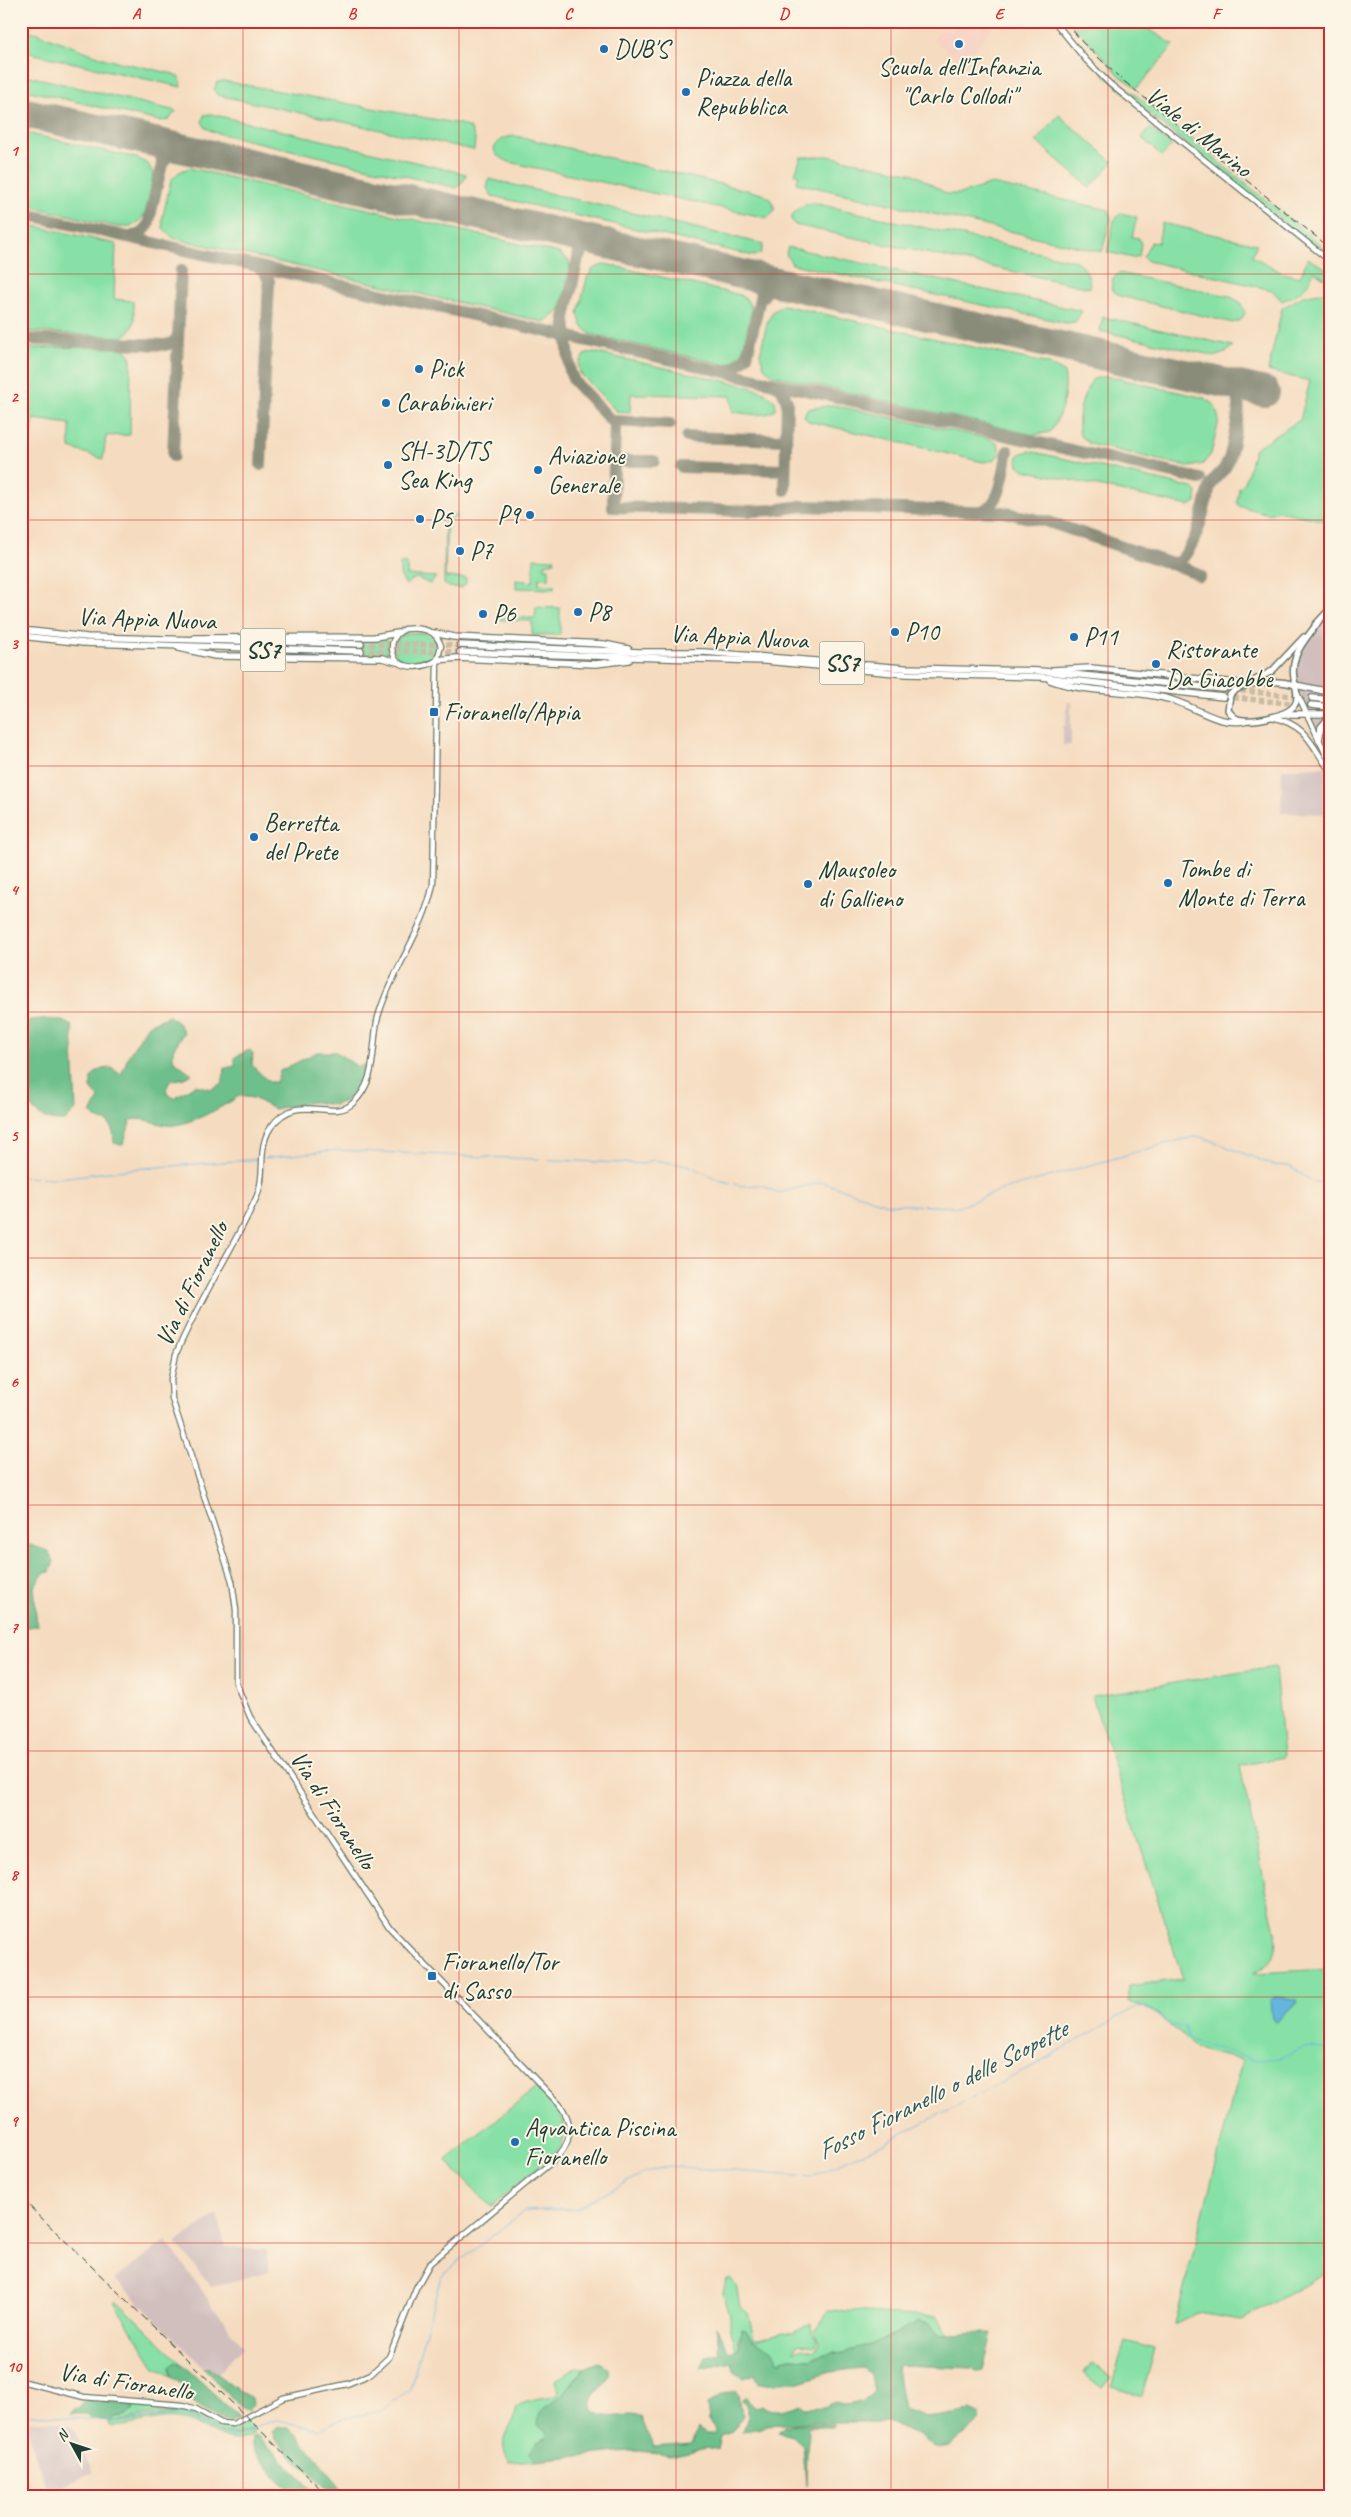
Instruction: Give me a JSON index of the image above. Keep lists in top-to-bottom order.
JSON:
{
  "streets": {
    "main road": ["Via Appia Nuova", "SS7"],
    "street": ["Viale di Marino", "Via di Fioranello"]
  },
  "water": ["Fosso Fioranello o delle Scopette"],
  "places": {
    "other": [
      "Scuola dell'Infanzia \"Carlo Collodi\"",
      "DUB'S",
      "Piazza della Repubblica",
      "Pick",
      "Carabinieri",
      "SH-3D/TS Sea King",
      "Aviazione Generale",
      "P9",
      "P5",
      "P7",
      "P8",
      "P6",
      "P10",
      "P11",
      "Ristorante Da Giacobbe",
      "Berretta del Prete",
      "Tombe di Monte di Terra",
      "Mausoleo di Gallieno",
      "Aqvantica Piscina Fioranello"
    ],
    "transit": ["Fioranello/Appia", "Fioranello/Tor di Sasso"]
  },
  "north": "top left",
  "grid": {
    "columns": [
      "A",
      "B",
      "C",
      "D",
      "E",
      "F"
    ],
    "rows": [
      "1",
      "2",
      "3",
      "4",
      "5",
      "6",
      "7",
      "8",
      "9",
      "10"
    ]
  }
}
